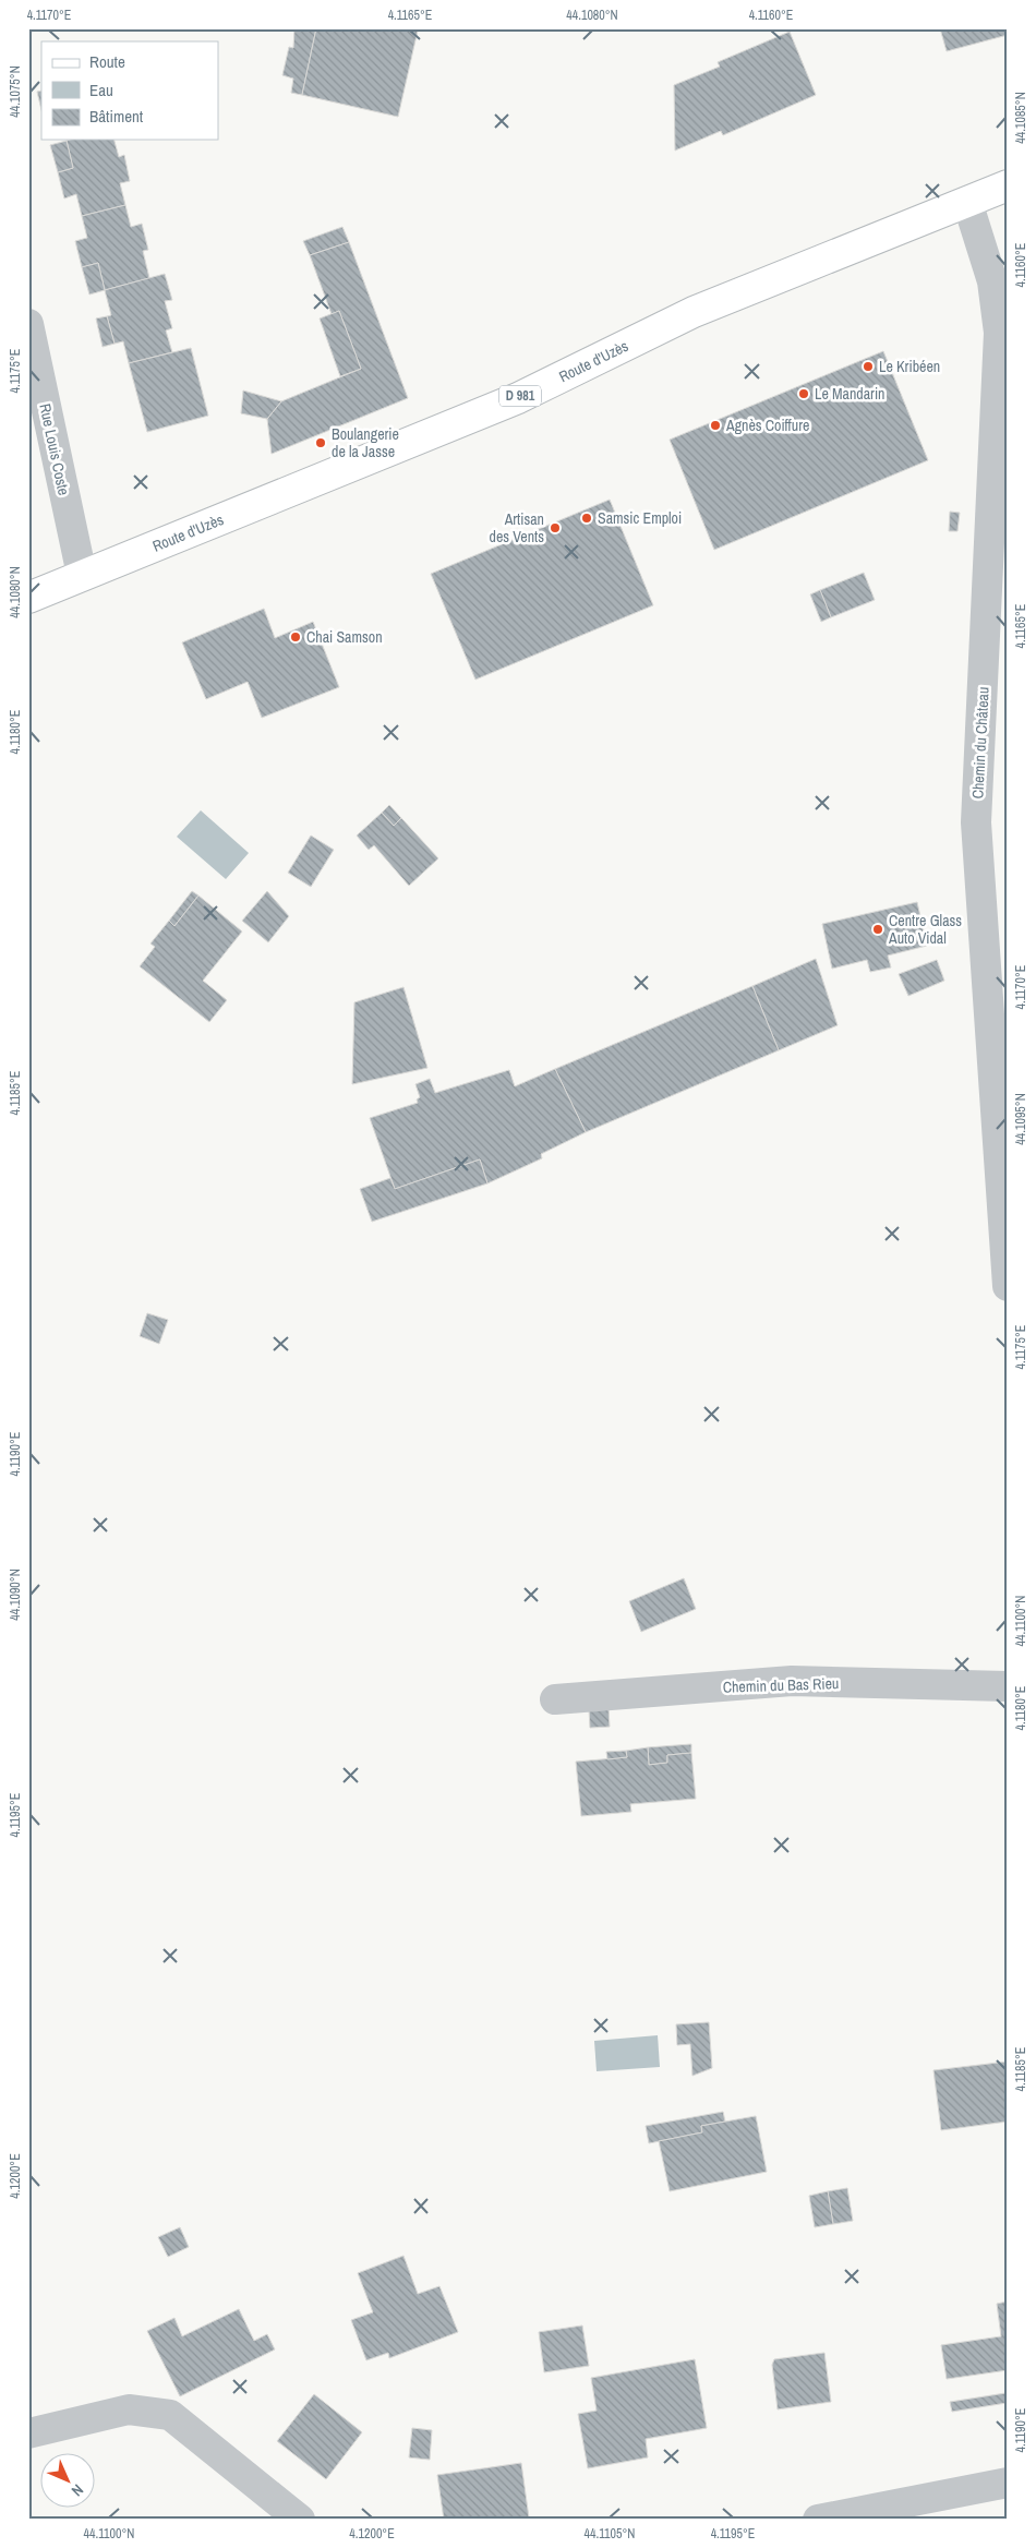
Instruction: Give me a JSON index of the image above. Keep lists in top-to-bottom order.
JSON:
{
  "streets": {
    "main road": ["Route d'Uzès", "D 981"],
    "street": ["Rue Louis Coste", "Chemin du Château", "Chemin du Bas Rieu"]
  },
  "crossings": [
    ["Route d'Uzès", "Rue Louis Coste"],
    ["Route d'Uzès", "Chemin du Château"]
  ],
  "places": [
    "Le Kribéen",
    "Le Mandarin",
    "Agnès Coiffure",
    "Boulangerie de la Jasse",
    "Samsic Emploi",
    "Artisan des Vents",
    "Chai Samson",
    "Centre Glass Auto Vidal"
  ],
  "legend": ["Route", "Eau", "Bâtiment"],
  "north": "bottom right",
  "coordinates": [
    "4.1170°E",
    "4.1165°E",
    "44.1080°N",
    "4.1160°E",
    "44.1075°N",
    "44.1085°N",
    "4.1175°E",
    "4.1180°E",
    "4.1185°E",
    "44.1095°N",
    "4.1190°E",
    "44.1090°N",
    "44.1100°N",
    "4.1195°E",
    "4.1200°E",
    "44.1105°N"
  ]
}
